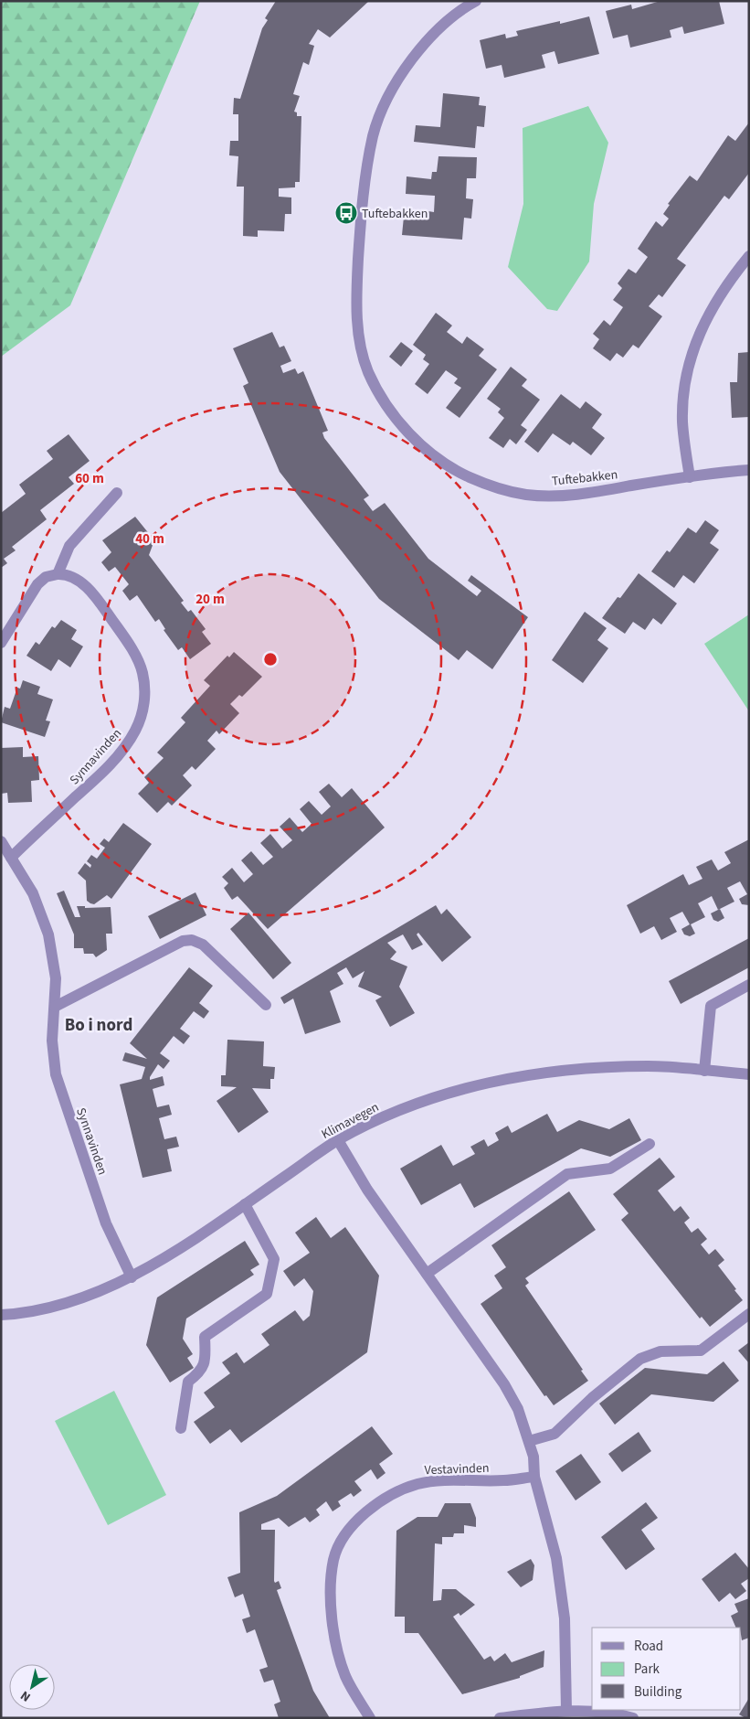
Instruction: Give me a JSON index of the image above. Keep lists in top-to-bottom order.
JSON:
{
  "streets": {
    "street": [
      "Tuftebakken",
      "Synnavinden",
      "Klimavegen",
      "Vestavinden"
    ]
  },
  "crossings": [
    ["Synnavinden", "Klimavegen"]
  ],
  "districts": ["Bo i nord"],
  "places": {
    "bus stop": ["Tuftebakken"]
  },
  "legend": ["Road", "Park", "Building"],
  "north": "bottom left",
  "rings": ["60 m", "40 m", "20 m"]
}
